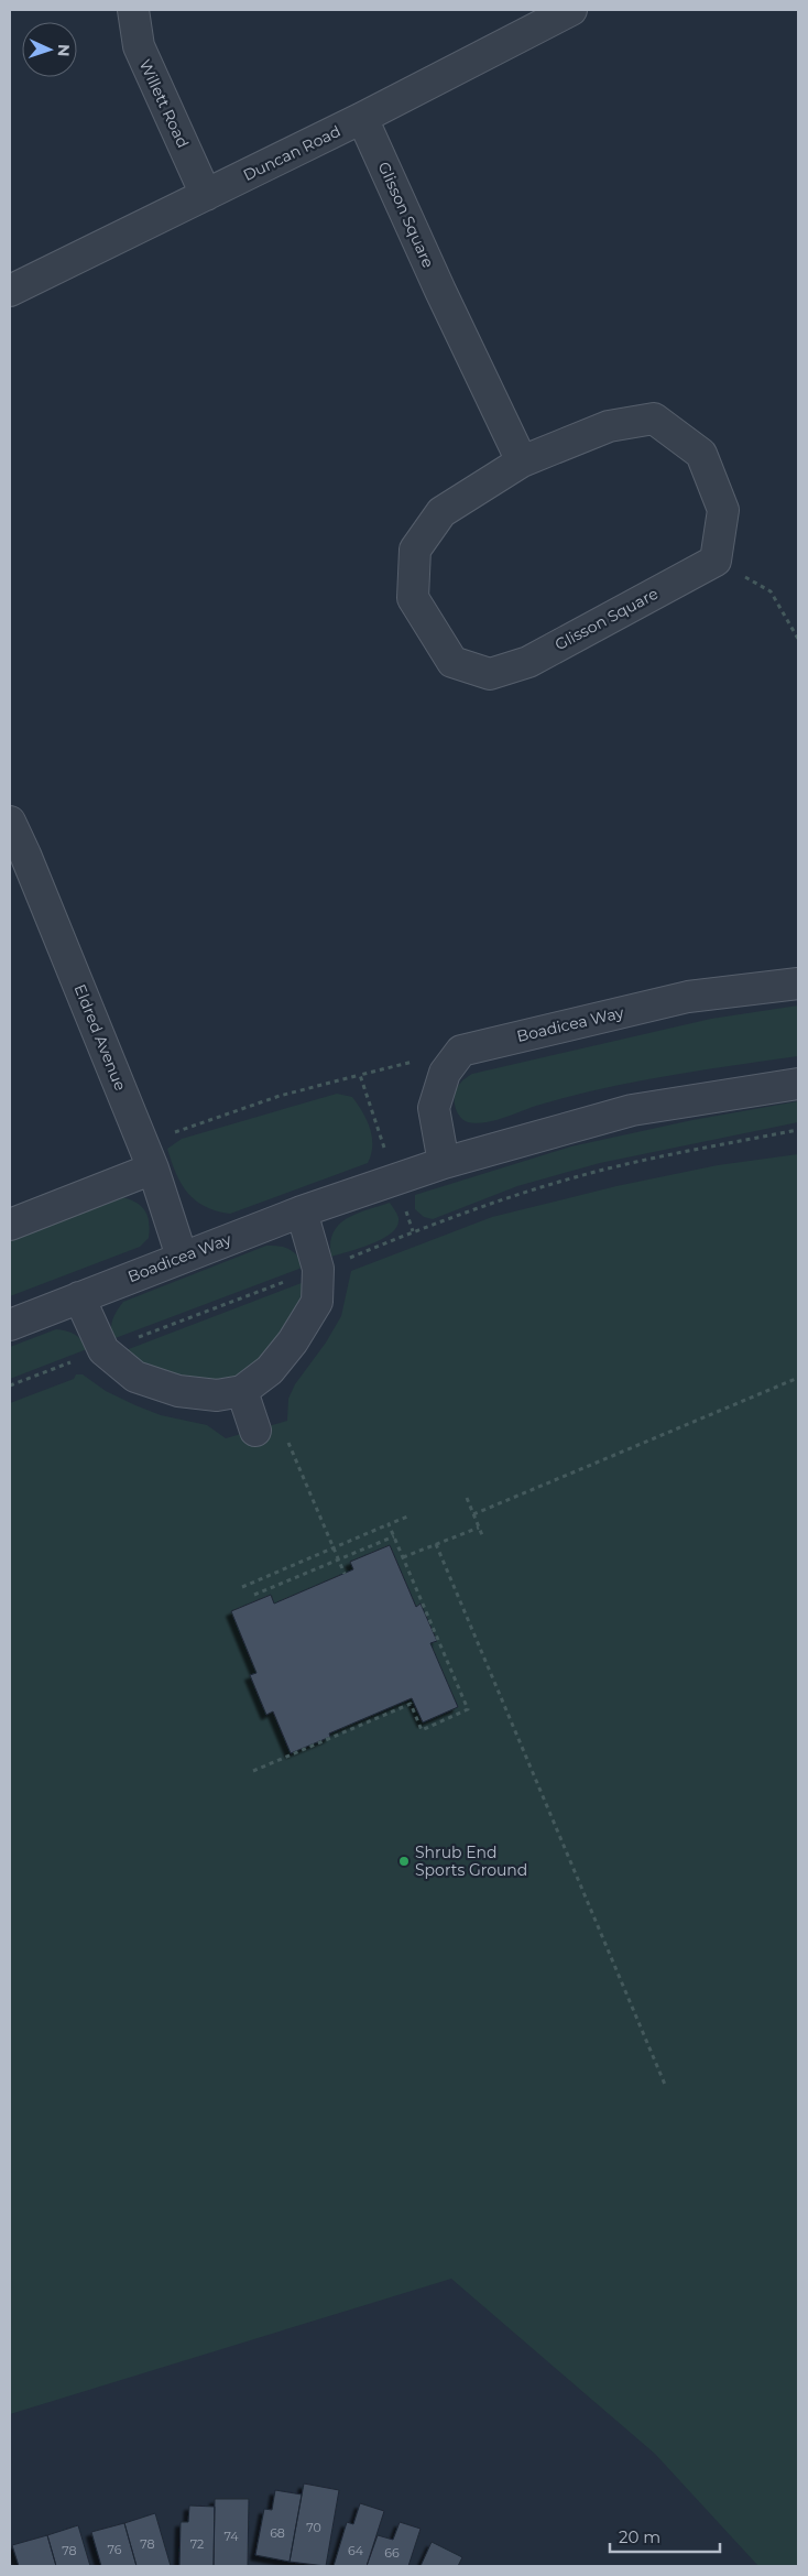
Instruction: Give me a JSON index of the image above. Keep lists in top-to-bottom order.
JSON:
{
  "streets": {
    "street": [
      "Willett Road",
      "Duncan Road",
      "Glisson Square",
      "Boadicea Way",
      "Eldred Avenue"
    ]
  },
  "crossings": [
    ["Willett Road", "Duncan Road"],
    ["Duncan Road", "Glisson Square"],
    ["Boadicea Way", "Eldred Avenue"]
  ],
  "places": ["Shrub End Sports Ground"],
  "house_numbers": [
    "70",
    "68",
    "74",
    "78",
    "72",
    "76",
    "78",
    "64",
    "66"
  ],
  "scale_bar": "20 m",
  "north": "right"
}
